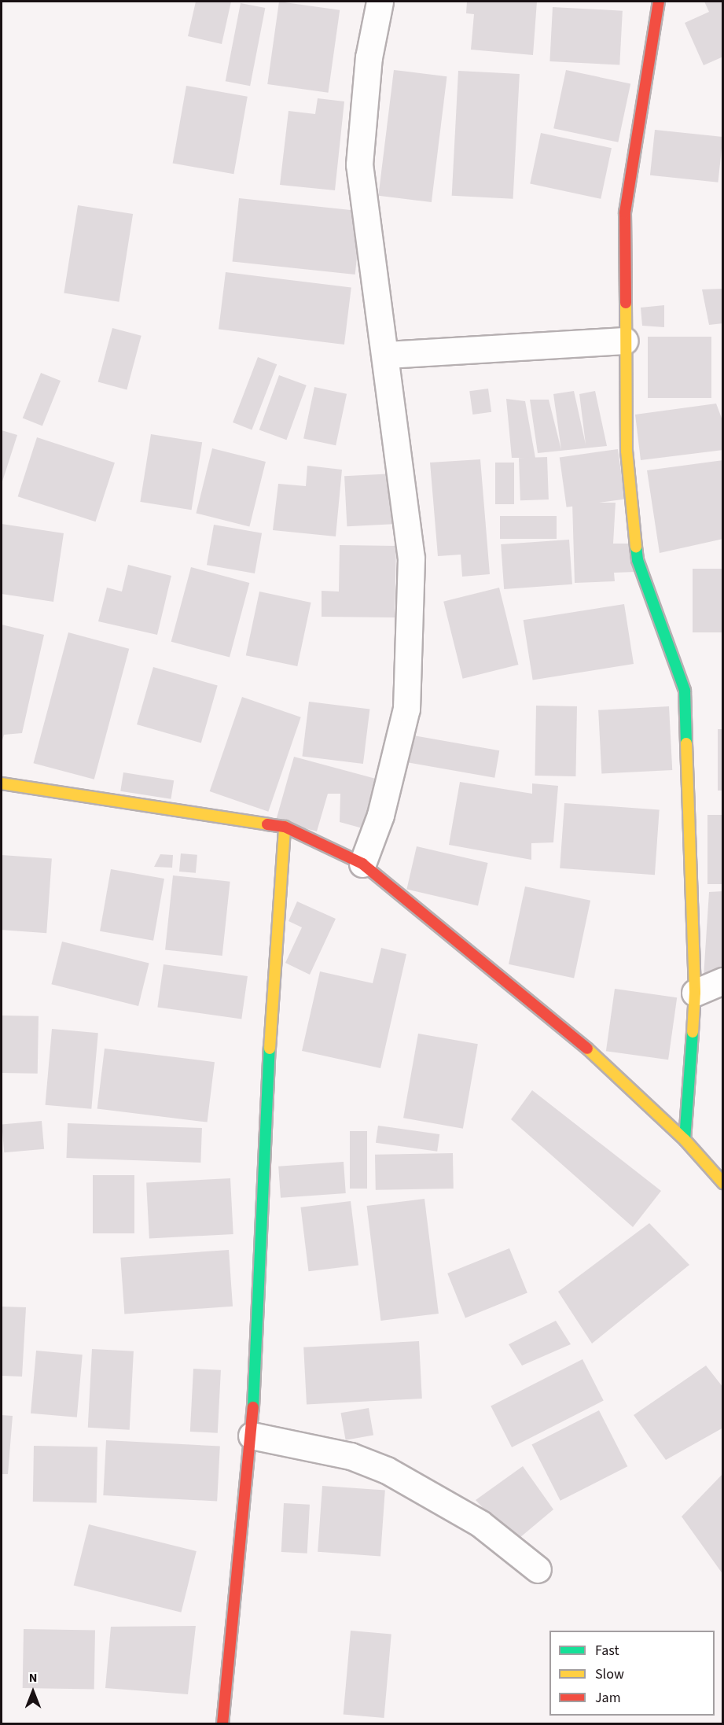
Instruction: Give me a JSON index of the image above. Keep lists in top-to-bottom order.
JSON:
{
  "legend": ["Fast", "Slow", "Jam"],
  "north": "top"
}
